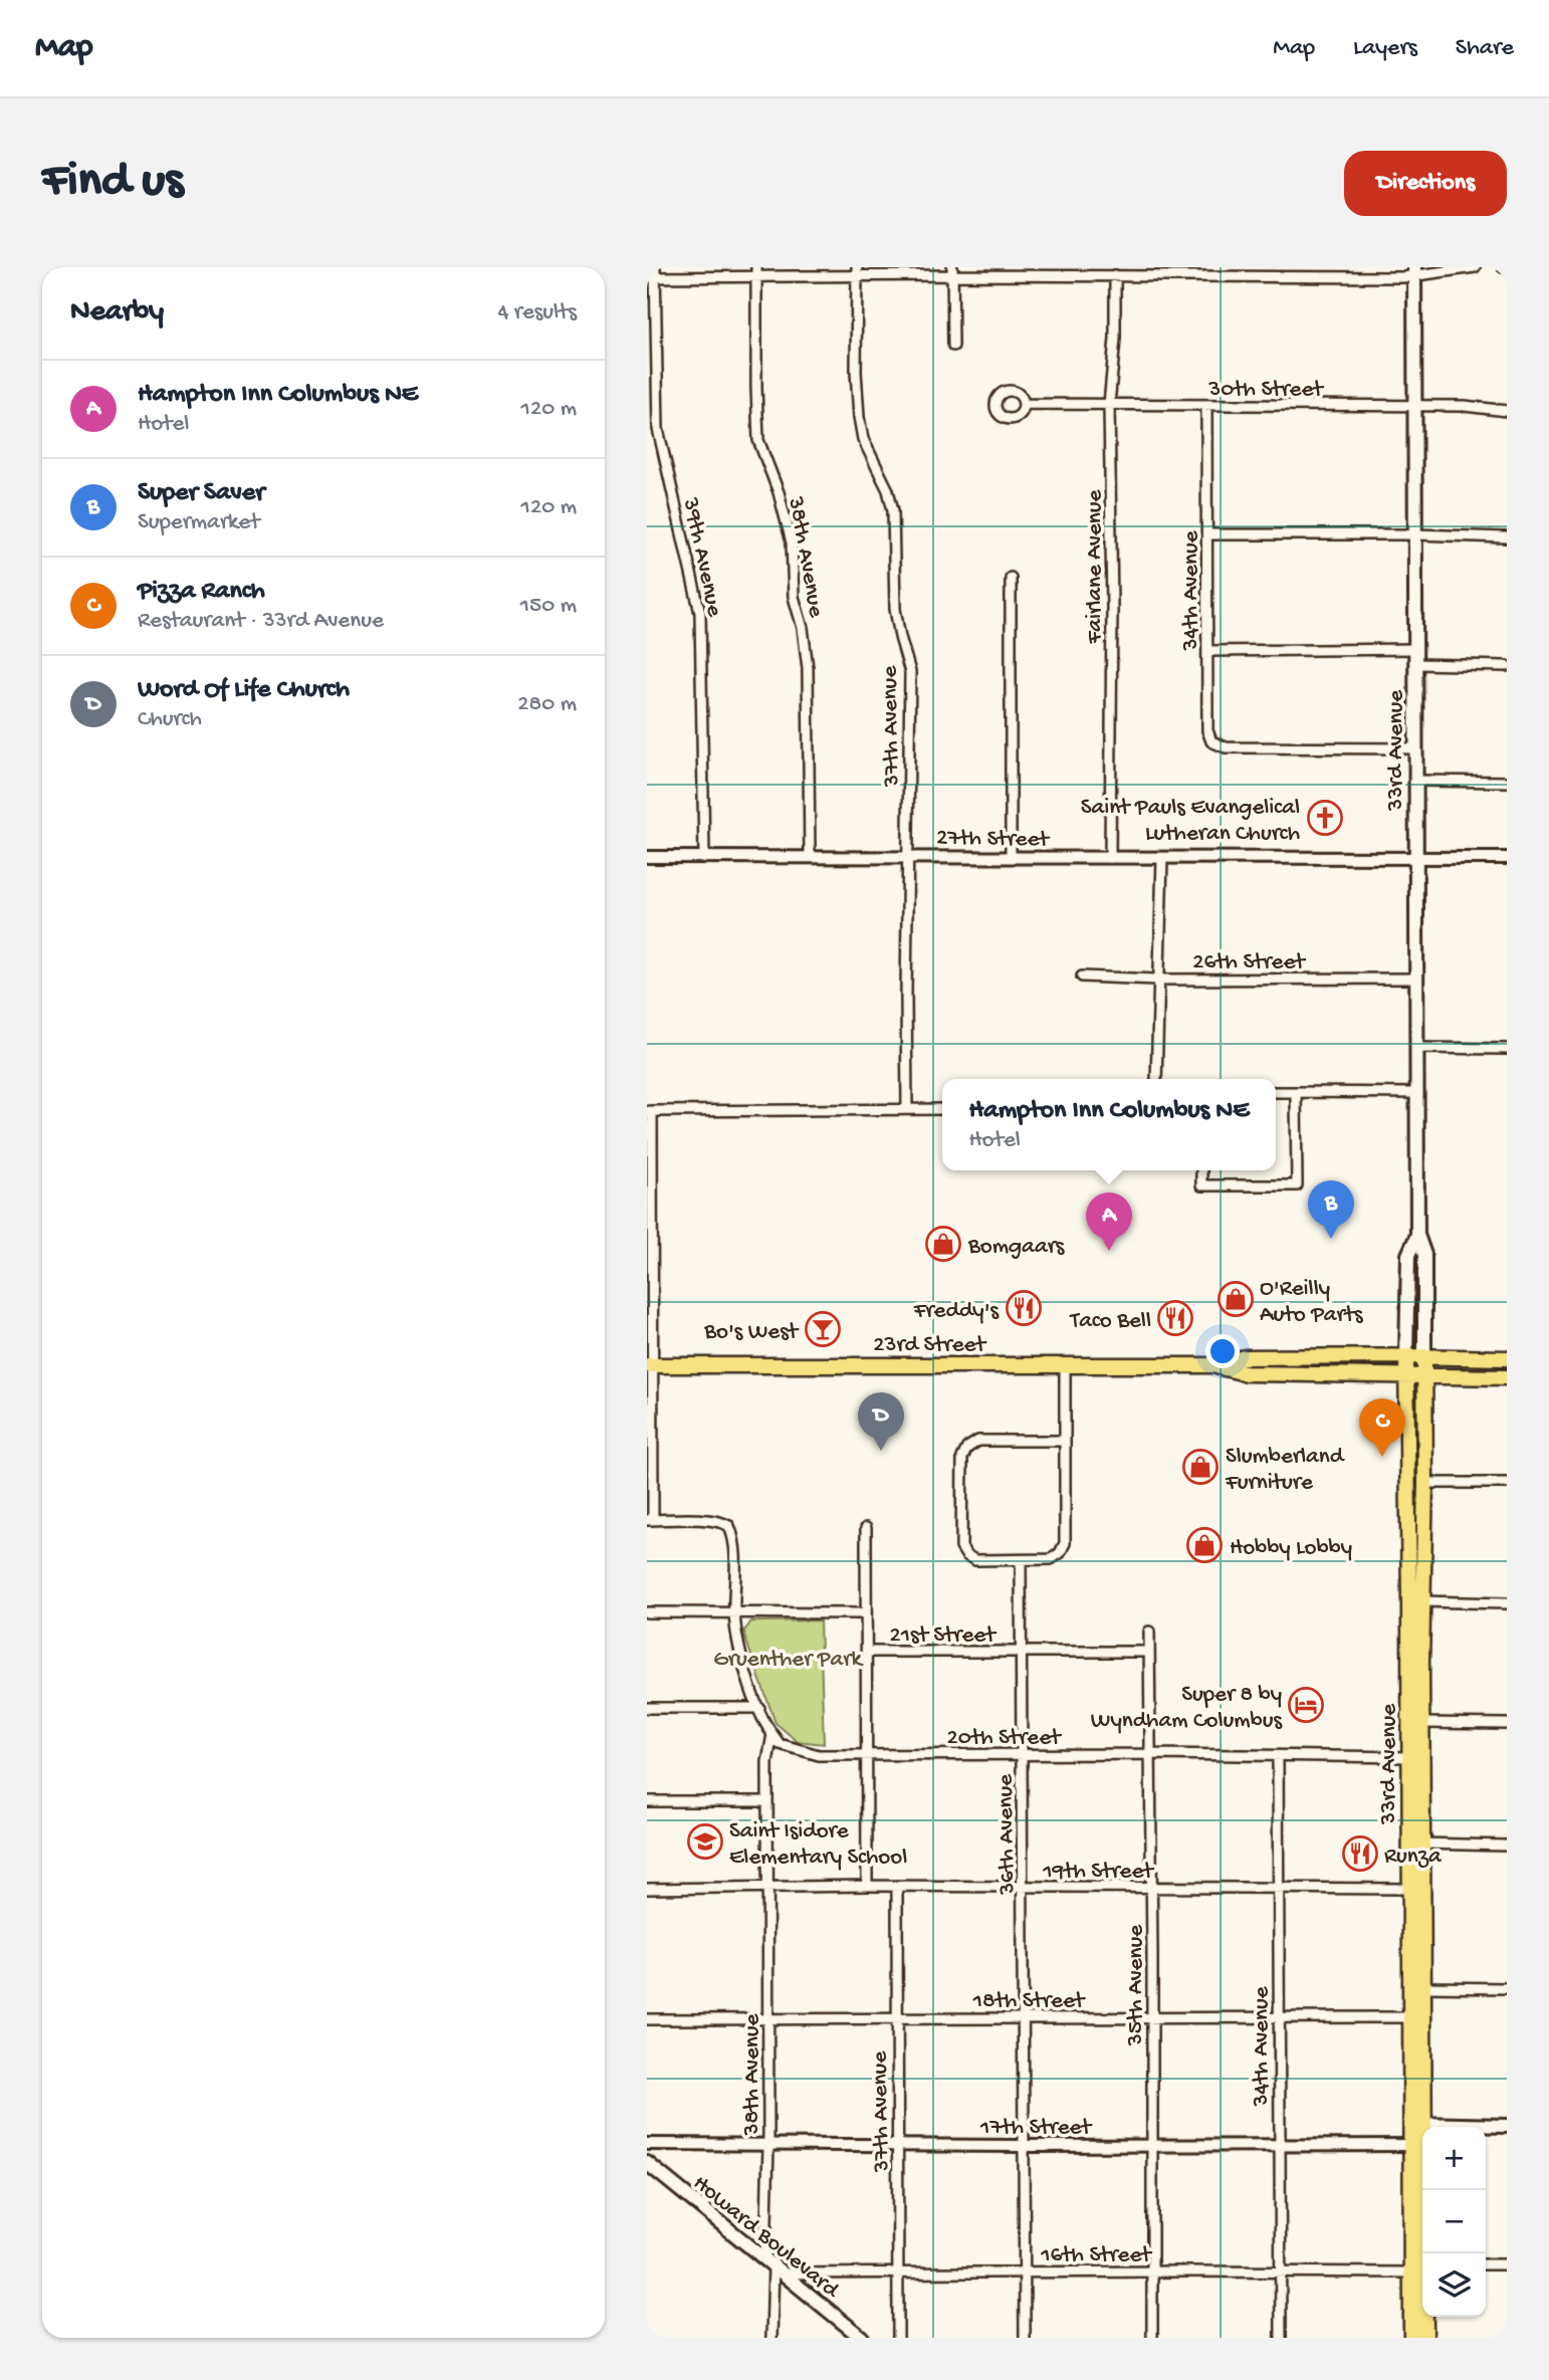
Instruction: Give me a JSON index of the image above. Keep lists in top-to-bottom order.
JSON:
{
  "streets": {
    "highway": ["33rd Avenue", "23rd Street"],
    "main road": ["Howard Boulevard"],
    "street": [
      "30th Street",
      "39th Avenue",
      "38th Avenue",
      "Fairlane Avenue",
      "34th Avenue",
      "37th Avenue",
      "27th Street",
      "26th Street",
      "21st Street",
      "20th Street",
      "36th Avenue",
      "19th Street",
      "35th Avenue",
      "18th Street",
      "17th Street",
      "16th Street"
    ]
  },
  "crossings": [
    ["30th Street", "Fairlane Avenue"],
    ["30th Street", "34th Avenue"],
    ["30th Street", "33rd Avenue"],
    ["39th Avenue", "27th Street"],
    ["38th Avenue", "27th Street"],
    ["38th Avenue", "20th Street"],
    ["38th Avenue", "19th Street"],
    ["38th Avenue", "18th Street"],
    ["38th Avenue", "17th Street"],
    ["38th Avenue", "Howard Boulevard"],
    ["38th Avenue", "16th Street"],
    ["Fairlane Avenue", "27th Street"],
    ["34th Avenue", "33rd Avenue"],
    ["34th Avenue", "20th Street"],
    ["34th Avenue", "19th Street"],
    ["34th Avenue", "18th Street"],
    ["34th Avenue", "17th Street"],
    ["34th Avenue", "16th Street"],
    ["37th Avenue", "27th Street"],
    ["37th Avenue", "19th Street"],
    ["37th Avenue", "18th Street"],
    ["37th Avenue", "17th Street"],
    ["37th Avenue", "16th Street"],
    ["33rd Avenue", "27th Street"],
    ["33rd Avenue", "26th Street"],
    ["33rd Avenue", "23rd Street"],
    ["33rd Avenue", "20th Street"],
    ["33rd Avenue", "19th Street"],
    ["33rd Avenue", "18th Street"],
    ["33rd Avenue", "17th Street"],
    ["33rd Avenue", "16th Street"],
    ["21st Street", "36th Avenue"],
    ["21st Street", "35th Avenue"],
    ["20th Street", "36th Avenue"],
    ["20th Street", "35th Avenue"],
    ["36th Avenue", "19th Street"],
    ["36th Avenue", "18th Street"],
    ["36th Avenue", "17th Street"],
    ["36th Avenue", "16th Street"],
    ["19th Street", "35th Avenue"],
    ["35th Avenue", "18th Street"],
    ["35th Avenue", "17th Street"],
    ["35th Avenue", "16th Street"],
    ["Howard Boulevard", "16th Street"]
  ],
  "parks": ["Gruenther Park"],
  "places": {
    "church": ["Saint Pauls Evangelical Lutheran Church"],
    "shop": [
      "Bomgaars",
      "O'Reilly Auto Parts",
      "Slumberland Furniture",
      "Hobby Lobby"
    ],
    "restaurant": ["Freddy's", "Taco Bell", "Runza"],
    "bar": ["Bo's West"],
    "hotel": ["Super 8 by Wyndham Columbus"],
    "school or university": ["Saint Isidore Elementary School"]
  },
  "page": {
    "header": "Map",
    "nav": ["Map", "Layers", "Share"],
    "buttons": "Directions",
    "title": "Find us",
    "heading": ["Nearby", "4 results"],
    "list": [
      {
        "mark": "A",
        "name": "Hampton Inn Columbus NE",
        "note": "Hotel",
        "value": "120 m"
      },
      {
        "mark": "B",
        "name": "Super Saver",
        "note": "Supermarket",
        "value": "120 m"
      },
      {
        "mark": "C",
        "name": "Pizza Ranch",
        "note": "Restaurant · 33rd Avenue",
        "value": "150 m"
      },
      {
        "mark": "D",
        "name": "Word Of Life Church",
        "note": "Church",
        "value": "280 m"
      }
    ],
    "popup": ["Hampton Inn Columbus NE", "Hotel"],
    "pins": [
      "B",
      "A",
      "D",
      "C"
    ],
    "map_buttons": ["+", "−"]
  }
}
